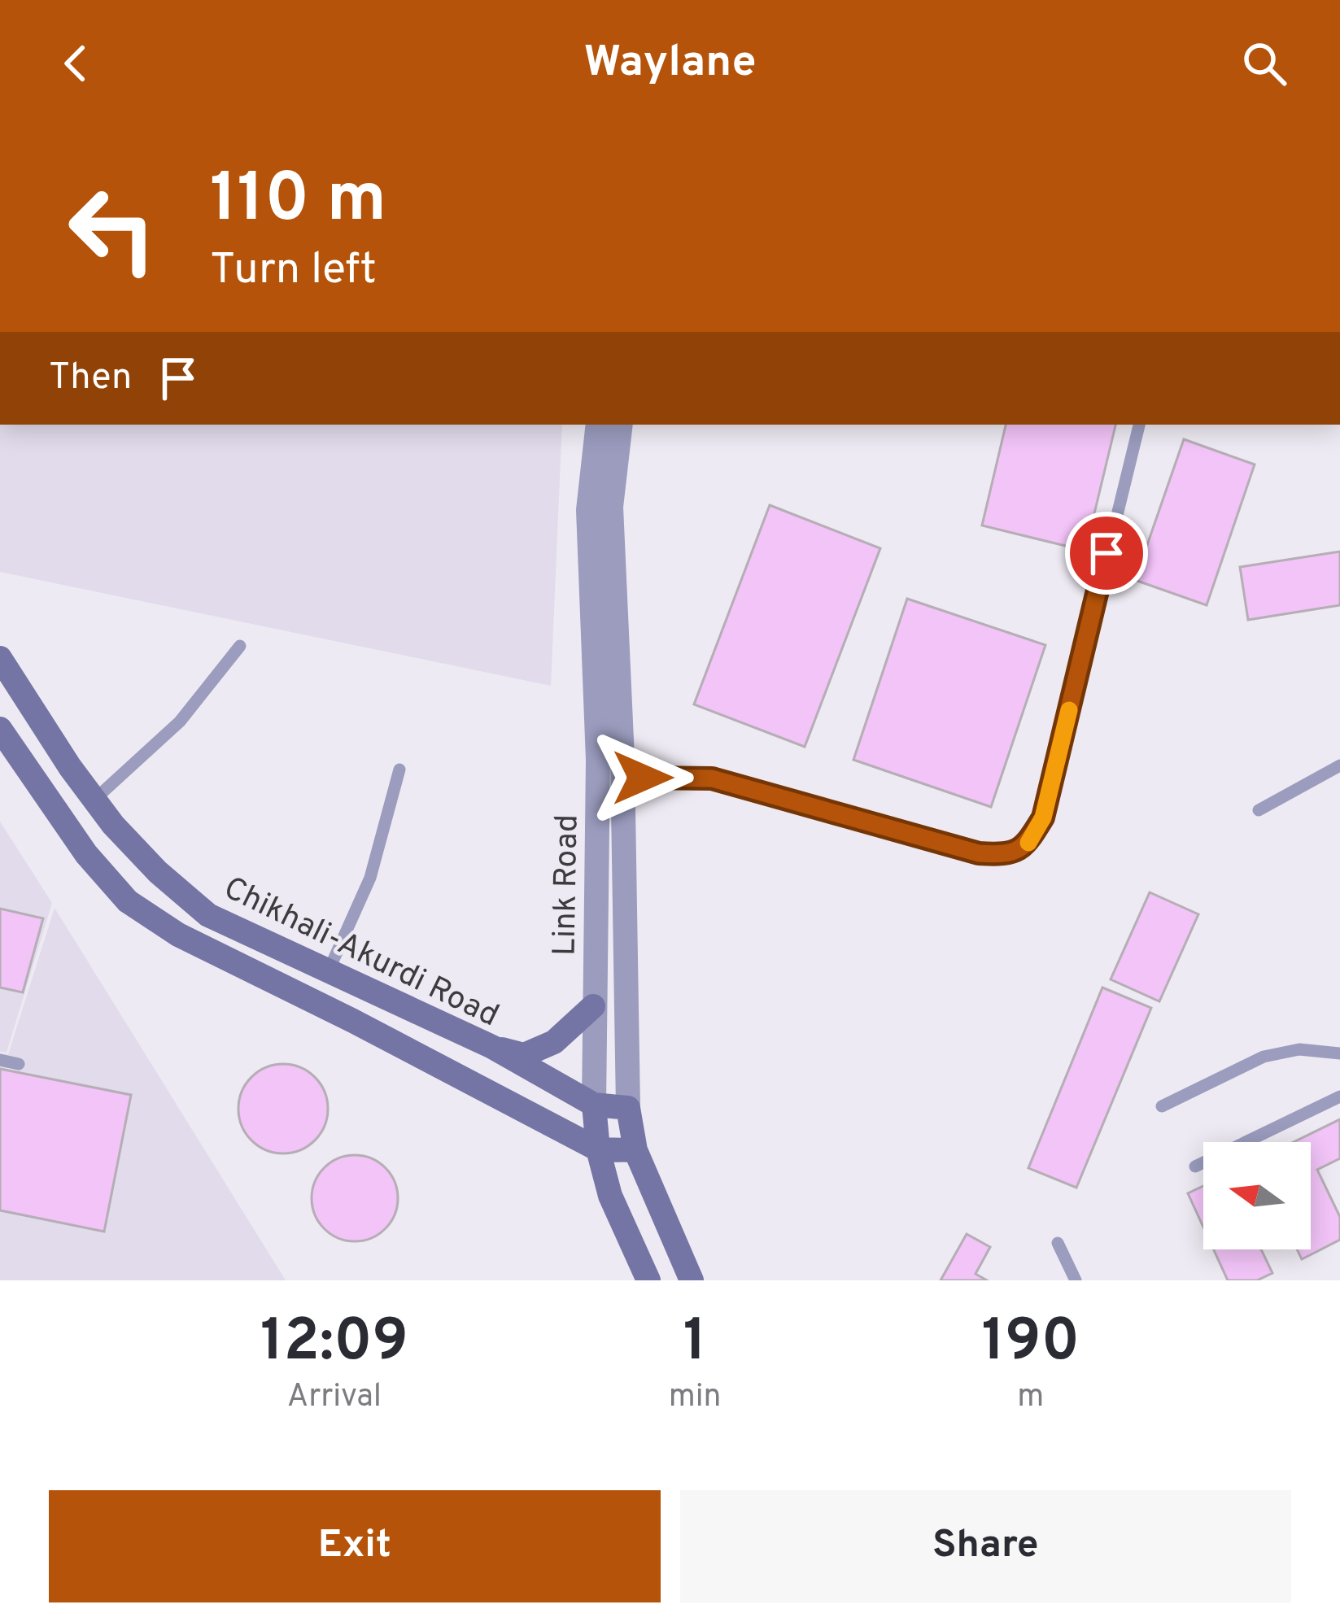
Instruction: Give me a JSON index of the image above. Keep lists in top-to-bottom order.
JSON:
{
  "streets": {
    "main road": ["Link Road", "Chikhali-Akurdi Road"]
  },
  "crossings": [
    ["Link Road", "Chikhali-Akurdi Road"]
  ],
  "north": "left",
  "page": {
    "header": "Waylane",
    "turn": ["110 m", "Turn left"],
    "then": "Then",
    "eta": [
      "12:09",
      "Arrival",
      "1",
      "min",
      "190",
      "m"
    ],
    "buttons": ["Exit", "Share"]
  }
}
